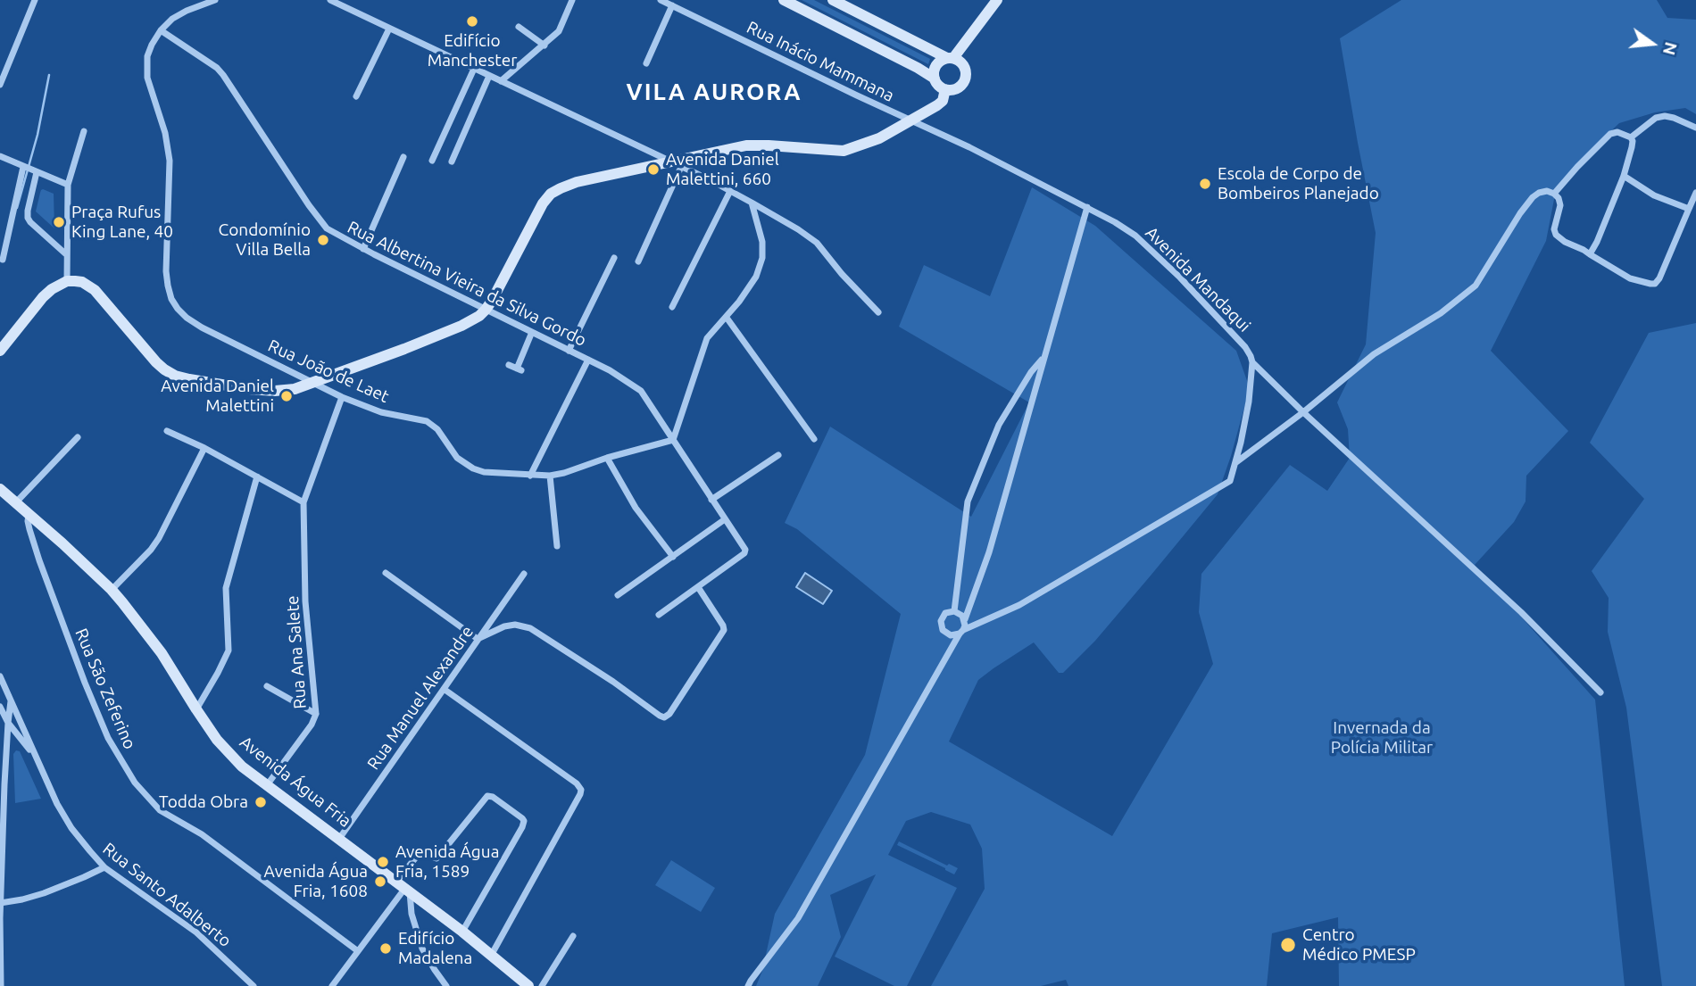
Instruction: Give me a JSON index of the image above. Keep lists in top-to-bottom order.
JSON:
{
  "streets": {
    "street": [
      "Rua Inácio Mammana",
      "Avenida Mandaqui",
      "Rua Albertina Vieira da Silva Gordo",
      "Rua João de Laet",
      "Rua Ana Salete",
      "Rua São Zeferino",
      "Rua Manuel Alexandre",
      "Avenida Água Fria",
      "Rua Santo Adalberto"
    ]
  },
  "crossings": [
    ["Rua Inácio Mammana", "Avenida Mandaqui"],
    ["Rua Albertina Vieira da Silva Gordo", "Rua João de Laet"],
    ["Rua Ana Salete", "Avenida Água Fria"],
    ["Rua São Zeferino", "Avenida Água Fria"],
    ["Rua Manuel Alexandre", "Avenida Água Fria"]
  ],
  "districts": ["VILA AURORA"],
  "parks": ["Invernada da Polícia Militar"],
  "places": [
    "Edifício Manchester",
    "Avenida Daniel Malettini, 660",
    "Escola de Corpo de Bombeiros Planejado",
    "Praça Rufus King Lane, 40",
    "Condomínio Villa Bella",
    "Avenida Daniel Malettini",
    "Todda Obra",
    "Avenida Água Fria, 1589",
    "Avenida Água Fria, 1608",
    "Centro Médico PMESP",
    "Edifício Madalena"
  ],
  "north": "right"
}
